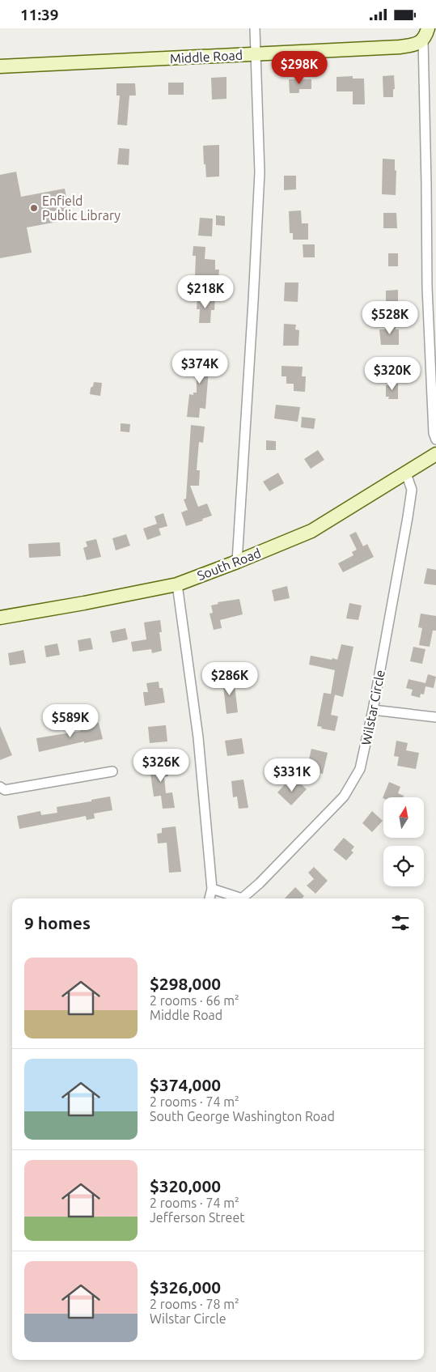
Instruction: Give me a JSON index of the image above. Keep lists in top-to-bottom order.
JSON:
{
  "streets": {
    "main road": ["Middle Road", "South Road"],
    "street": ["Wilstar Circle"]
  },
  "crossings": [
    ["South Road", "Wilstar Circle"]
  ],
  "places": ["Enfield Public Library"],
  "north": "top",
  "page": {
    "status": "11:39",
    "price": [
      "$298K",
      "$218K",
      "$528K",
      "$374K",
      "$320K",
      "$286K",
      "$589K",
      "$326K",
      "$331K"
    ],
    "heading": "9 homes",
    "list": [
      {
        "name": "$298,000",
        "note": "2 rooms · 66 m² · Middle Road"
      },
      {
        "name": "$374,000",
        "note": "2 rooms · 74 m² · South George Washington Road"
      },
      {
        "name": "$320,000",
        "note": "2 rooms · 74 m² · Jefferson Street"
      },
      {
        "name": "$326,000",
        "note": "2 rooms · 78 m² · Wilstar Circle"
      }
    ]
  }
}
